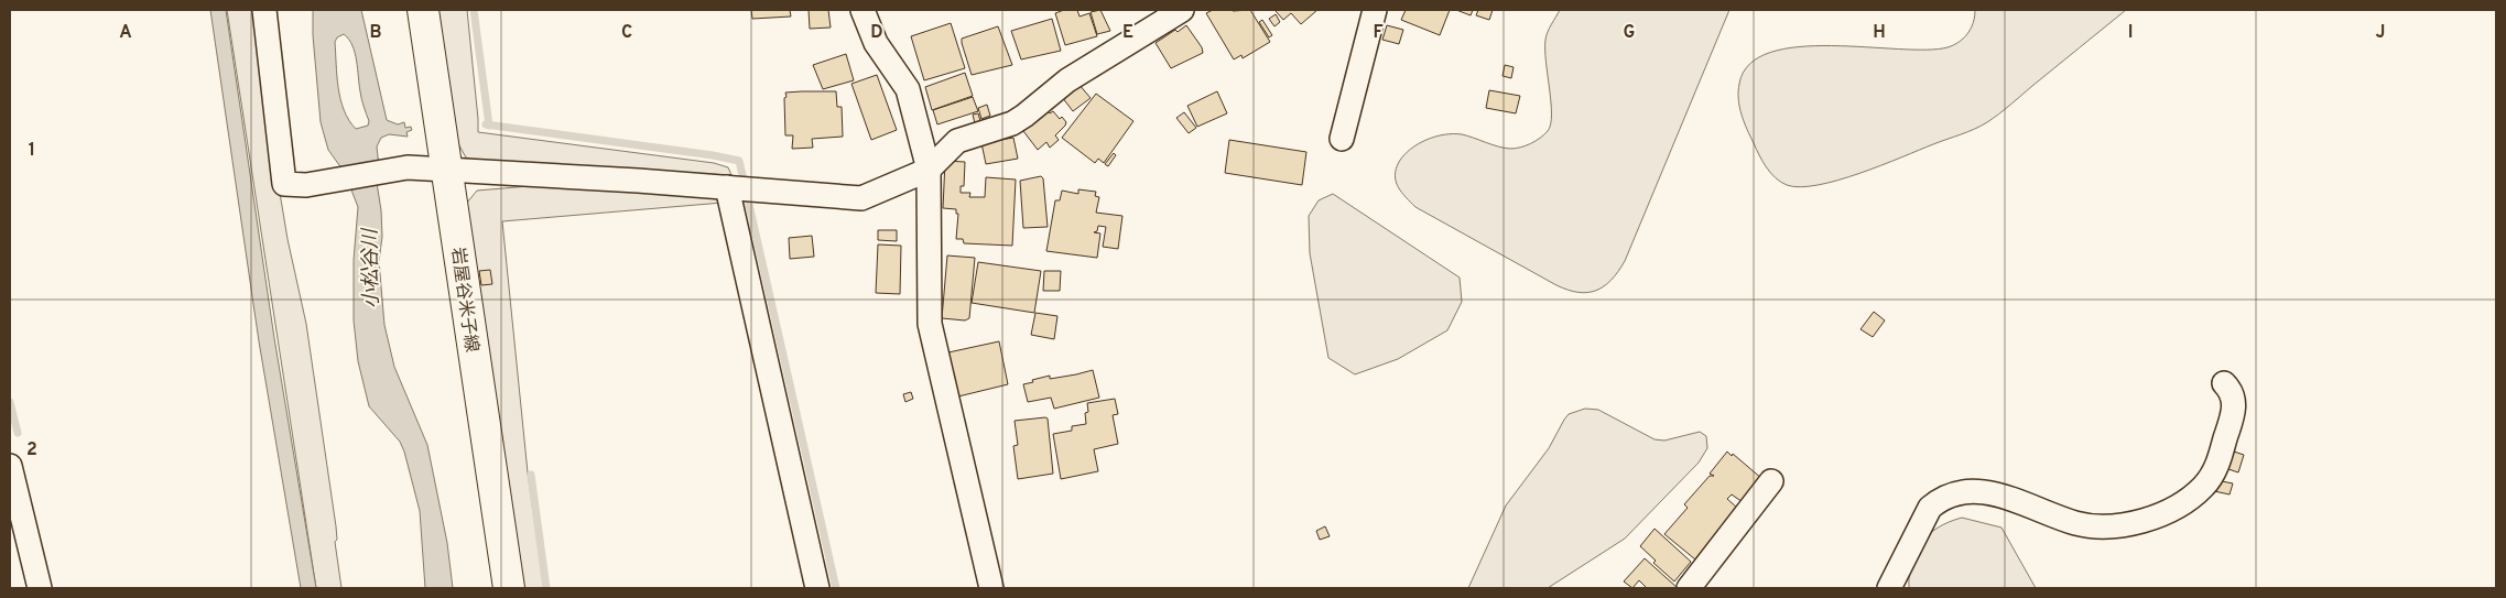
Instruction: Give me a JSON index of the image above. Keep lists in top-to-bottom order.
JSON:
{
  "streets": {
    "main road": ["岩屋谷米子線"]
  },
  "water": ["小松谷川"],
  "grid": {
    "columns": [
      "A",
      "B",
      "C",
      "D",
      "E",
      "F",
      "G",
      "H",
      "I",
      "J"
    ],
    "rows": ["1", "2"]
  }
}
